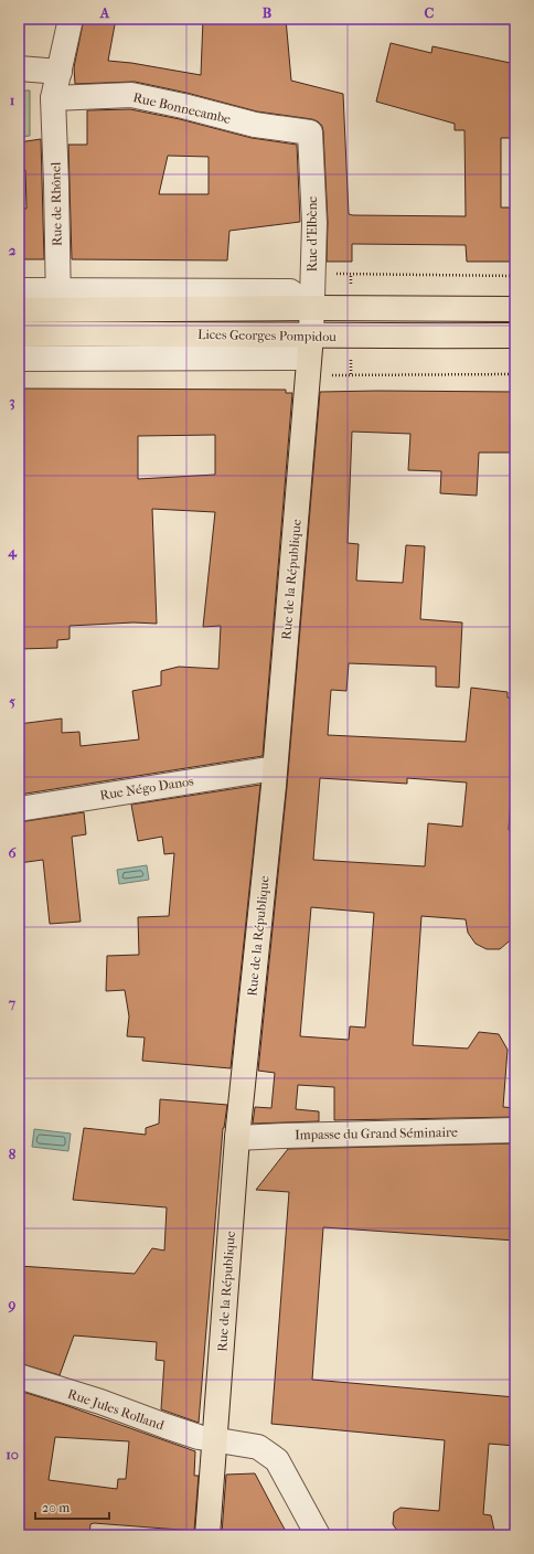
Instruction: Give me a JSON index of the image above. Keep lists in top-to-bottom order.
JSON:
{
  "streets": {
    "main road": ["Lices Georges Pompidou", "Rue de la République"],
    "street": [
      "Rue Bonnecambe",
      "Rue de Rhônel",
      "Rue d'Elbène",
      "Rue Négo Danos",
      "Impasse du Grand Séminaire",
      "Rue Jules Rolland"
    ]
  },
  "crossings": [
    ["Rue Bonnecambe", "Rue de Rhônel"],
    ["Rue Bonnecambe", "Rue d'Elbène"],
    ["Rue de Rhônel", "Lices Georges Pompidou"],
    ["Rue d'Elbène", "Lices Georges Pompidou"],
    ["Rue d'Elbène", "Rue de la République"],
    ["Lices Georges Pompidou", "Rue de la République"],
    ["Rue de la République", "Rue Négo Danos"],
    ["Rue de la République", "Impasse du Grand Séminaire"],
    ["Rue de la République", "Rue Jules Rolland"]
  ],
  "scale_bar": "20 m",
  "grid": {
    "columns": ["A", "B", "C"],
    "rows": [
      "1",
      "2",
      "3",
      "4",
      "5",
      "6",
      "7",
      "8",
      "9",
      "10"
    ]
  }
}
